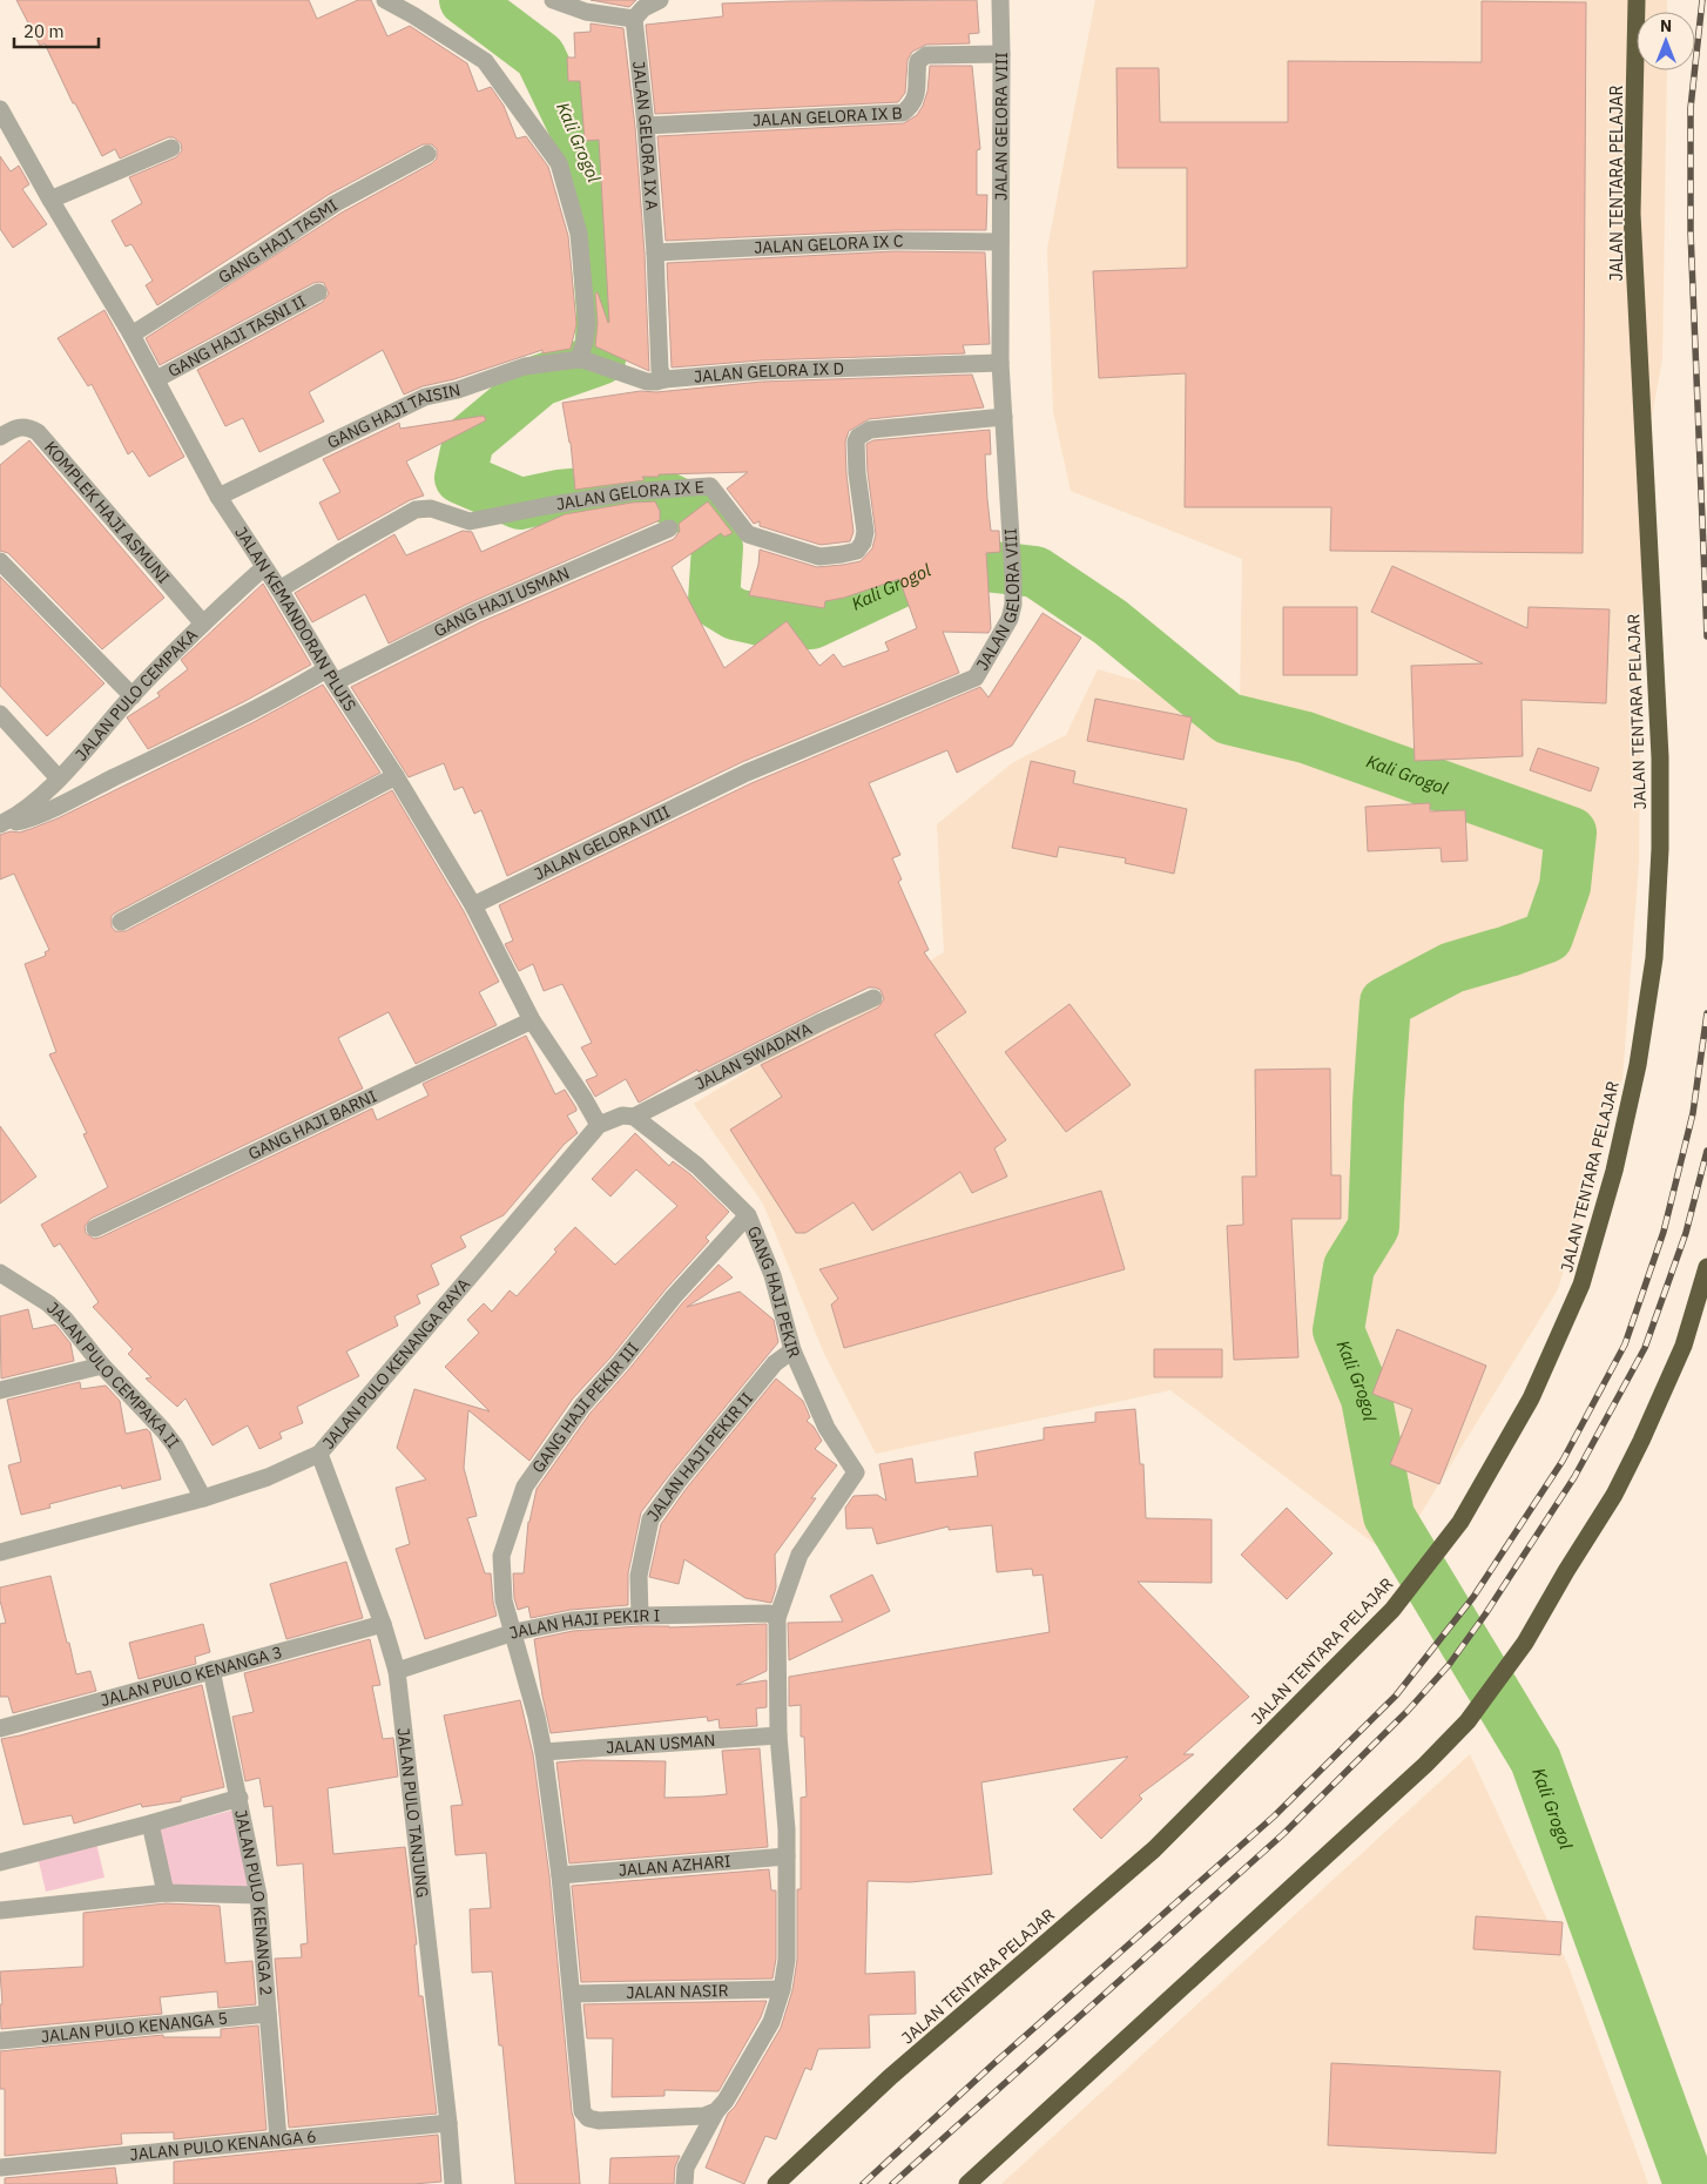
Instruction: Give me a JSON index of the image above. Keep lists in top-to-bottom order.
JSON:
{
  "streets": {
    "highway": ["JALAN TENTARA PELAJAR"],
    "street": [
      "JALAN GELORA IX B",
      "JALAN GELORA VIII",
      "JALAN GELORA IX A",
      "GANG HAJI TASMI",
      "JALAN GELORA IX C",
      "GANG HAJI TASNI II",
      "JALAN GELORA IX D",
      "GANG HAJI TAISIN",
      "JALAN GELORA IX E",
      "KOMPLEK HAJI ASMUNI",
      "GANG HAJI USMAN",
      "JALAN KEMANDORAN PLUIS",
      "JALAN PULO CEMPAKA",
      "JALAN SWADAYA",
      "GANG HAJI BARNI",
      "GANG HAJI PEKIR",
      "JALAN PULO KENANGA RAYA",
      "JALAN PULO CEMPAKA II",
      "GANG HAJI PEKIR III",
      "JALAN HAJI PEKIR II",
      "JALAN HAJI PEKIR I",
      "JALAN PULO KENANGA 3",
      "JALAN USMAN",
      "JALAN PULO TANJUNG",
      "JALAN AZHARI",
      "JALAN PULO KENANGA 2",
      "JALAN NASIR",
      "JALAN PULO KENANGA 5",
      "JALAN PULO KENANGA 6"
    ]
  },
  "crossings": [
    ["JALAN GELORA IX B", "JALAN GELORA VIII"],
    ["JALAN GELORA IX B", "JALAN GELORA IX A"],
    ["JALAN GELORA VIII", "JALAN GELORA IX C"],
    ["JALAN GELORA VIII", "JALAN GELORA IX D"],
    ["JALAN GELORA VIII", "JALAN GELORA IX E"],
    ["JALAN GELORA VIII", "JALAN KEMANDORAN PLUIS"],
    ["JALAN GELORA IX A", "JALAN GELORA IX C"],
    ["GANG HAJI TASMI", "JALAN KEMANDORAN PLUIS"],
    ["GANG HAJI TASNI II", "JALAN KEMANDORAN PLUIS"],
    ["JALAN GELORA IX D", "GANG HAJI TAISIN"],
    ["GANG HAJI TAISIN", "JALAN KEMANDORAN PLUIS"],
    ["JALAN GELORA IX E", "JALAN KEMANDORAN PLUIS"],
    ["KOMPLEK HAJI ASMUNI", "JALAN PULO CEMPAKA"],
    ["GANG HAJI USMAN", "JALAN KEMANDORAN PLUIS"],
    ["GANG HAJI USMAN", "JALAN PULO CEMPAKA"],
    ["JALAN KEMANDORAN PLUIS", "JALAN PULO CEMPAKA"],
    ["JALAN KEMANDORAN PLUIS", "GANG HAJI BARNI"],
    ["JALAN KEMANDORAN PLUIS", "JALAN PULO KENANGA RAYA"],
    ["JALAN SWADAYA", "GANG HAJI PEKIR"],
    ["GANG HAJI PEKIR", "GANG HAJI PEKIR III"],
    ["GANG HAJI PEKIR", "JALAN HAJI PEKIR II"],
    ["GANG HAJI PEKIR", "JALAN HAJI PEKIR I"],
    ["JALAN PULO KENANGA RAYA", "JALAN PULO CEMPAKA II"],
    ["JALAN PULO KENANGA RAYA", "JALAN PULO TANJUNG"],
    ["GANG HAJI PEKIR III", "JALAN HAJI PEKIR I"],
    ["GANG HAJI PEKIR III", "JALAN USMAN"],
    ["GANG HAJI PEKIR III", "JALAN AZHARI"],
    ["GANG HAJI PEKIR III", "JALAN NASIR"],
    ["JALAN HAJI PEKIR II", "JALAN HAJI PEKIR I"],
    ["JALAN HAJI PEKIR I", "JALAN PULO TANJUNG"],
    ["JALAN PULO KENANGA 3", "JALAN PULO TANJUNG"],
    ["JALAN PULO KENANGA 3", "JALAN PULO KENANGA 2"],
    ["JALAN PULO TANJUNG", "JALAN PULO KENANGA 6"],
    ["JALAN PULO KENANGA 2", "JALAN PULO KENANGA 5"],
    ["JALAN PULO KENANGA 2", "JALAN PULO KENANGA 6"]
  ],
  "water": ["Kali Grogol"],
  "scale_bar": "20 m",
  "north": "top"
}
